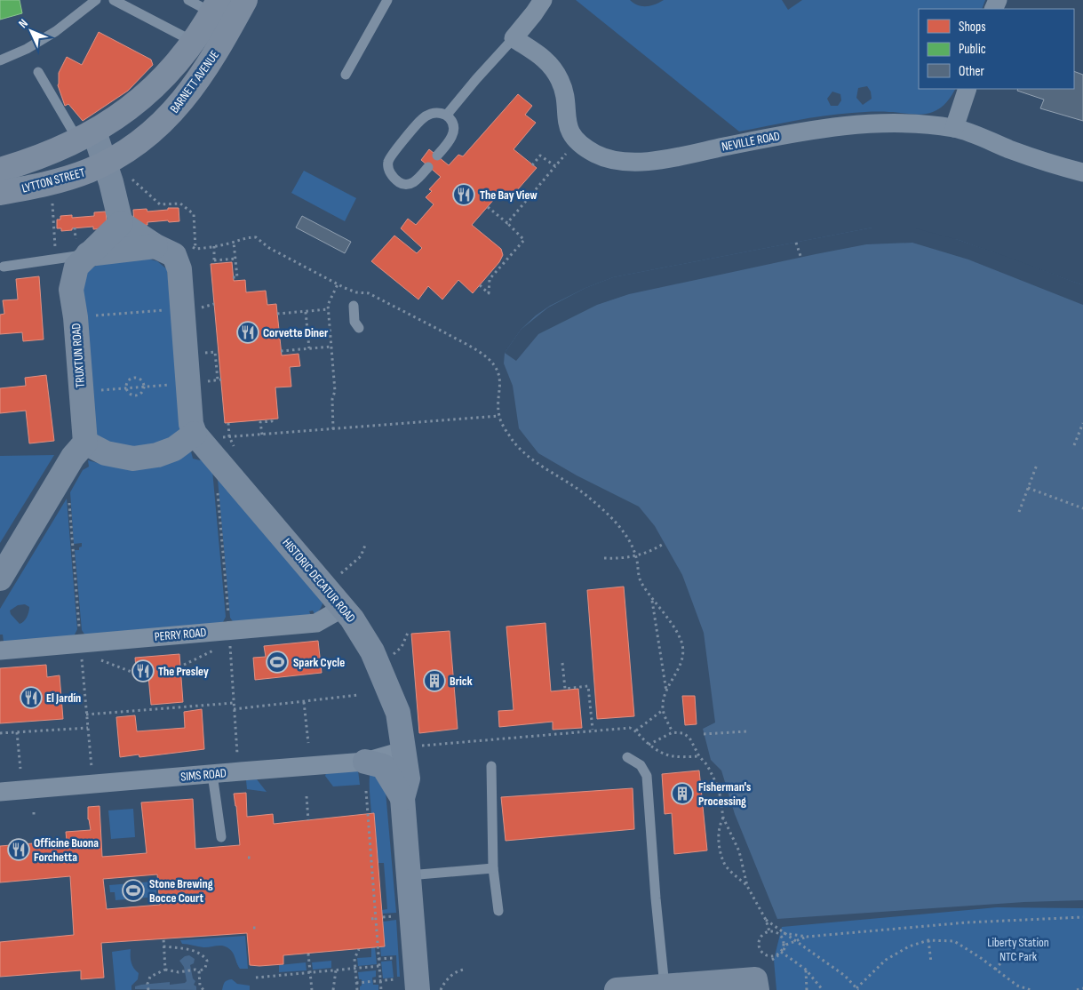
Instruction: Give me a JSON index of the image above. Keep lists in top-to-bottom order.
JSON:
{
  "streets": {
    "main road": ["BARNETT AVENUE", "LYTTON STREET"],
    "street": [
      "NEVILLE ROAD",
      "TRUXTUN ROAD",
      "HISTORIC DECATUR ROAD",
      "PERRY ROAD",
      "SIMS ROAD"
    ]
  },
  "crossings": [
    ["BARNETT AVENUE", "LYTTON STREET"],
    ["TRUXTUN ROAD", "HISTORIC DECATUR ROAD"],
    ["HISTORIC DECATUR ROAD", "PERRY ROAD"],
    ["HISTORIC DECATUR ROAD", "SIMS ROAD"]
  ],
  "parks": ["Liberty Station NTC Park"],
  "places": {
    "restaurant": [
      "The Bay View",
      "Corvette Diner",
      "The Presley",
      "El Jardín",
      "Officine Buona Forchetta"
    ],
    "sports": ["Spark Cycle", "Stone Brewing Bocce Court"],
    "building": ["Brick", "Fisherman's Processing"]
  },
  "legend": ["Shops", "Public", "Other"],
  "north": "top left"
}
